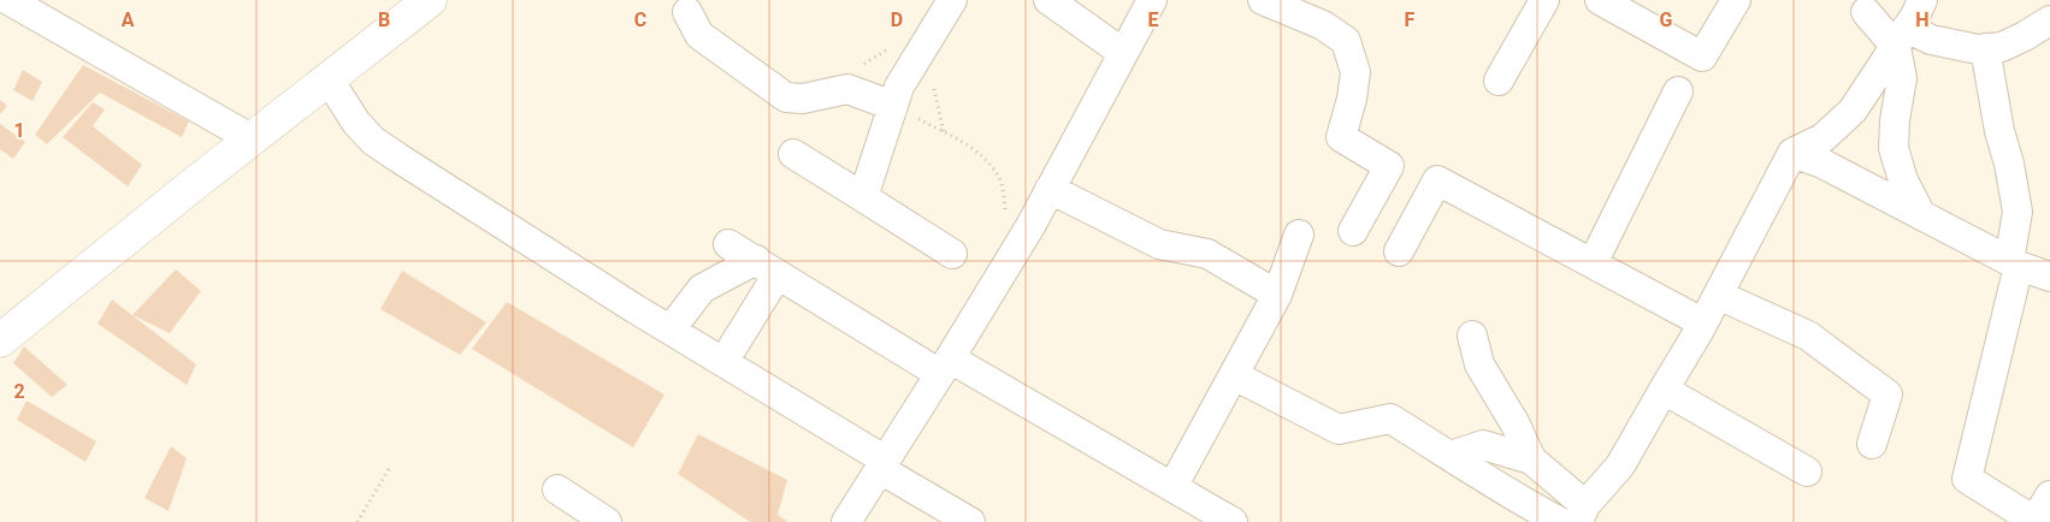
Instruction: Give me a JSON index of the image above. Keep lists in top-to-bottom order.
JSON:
{
  "grid": {
    "columns": [
      "A",
      "B",
      "C",
      "D",
      "E",
      "F",
      "G",
      "H"
    ],
    "rows": ["1", "2"]
  }
}
